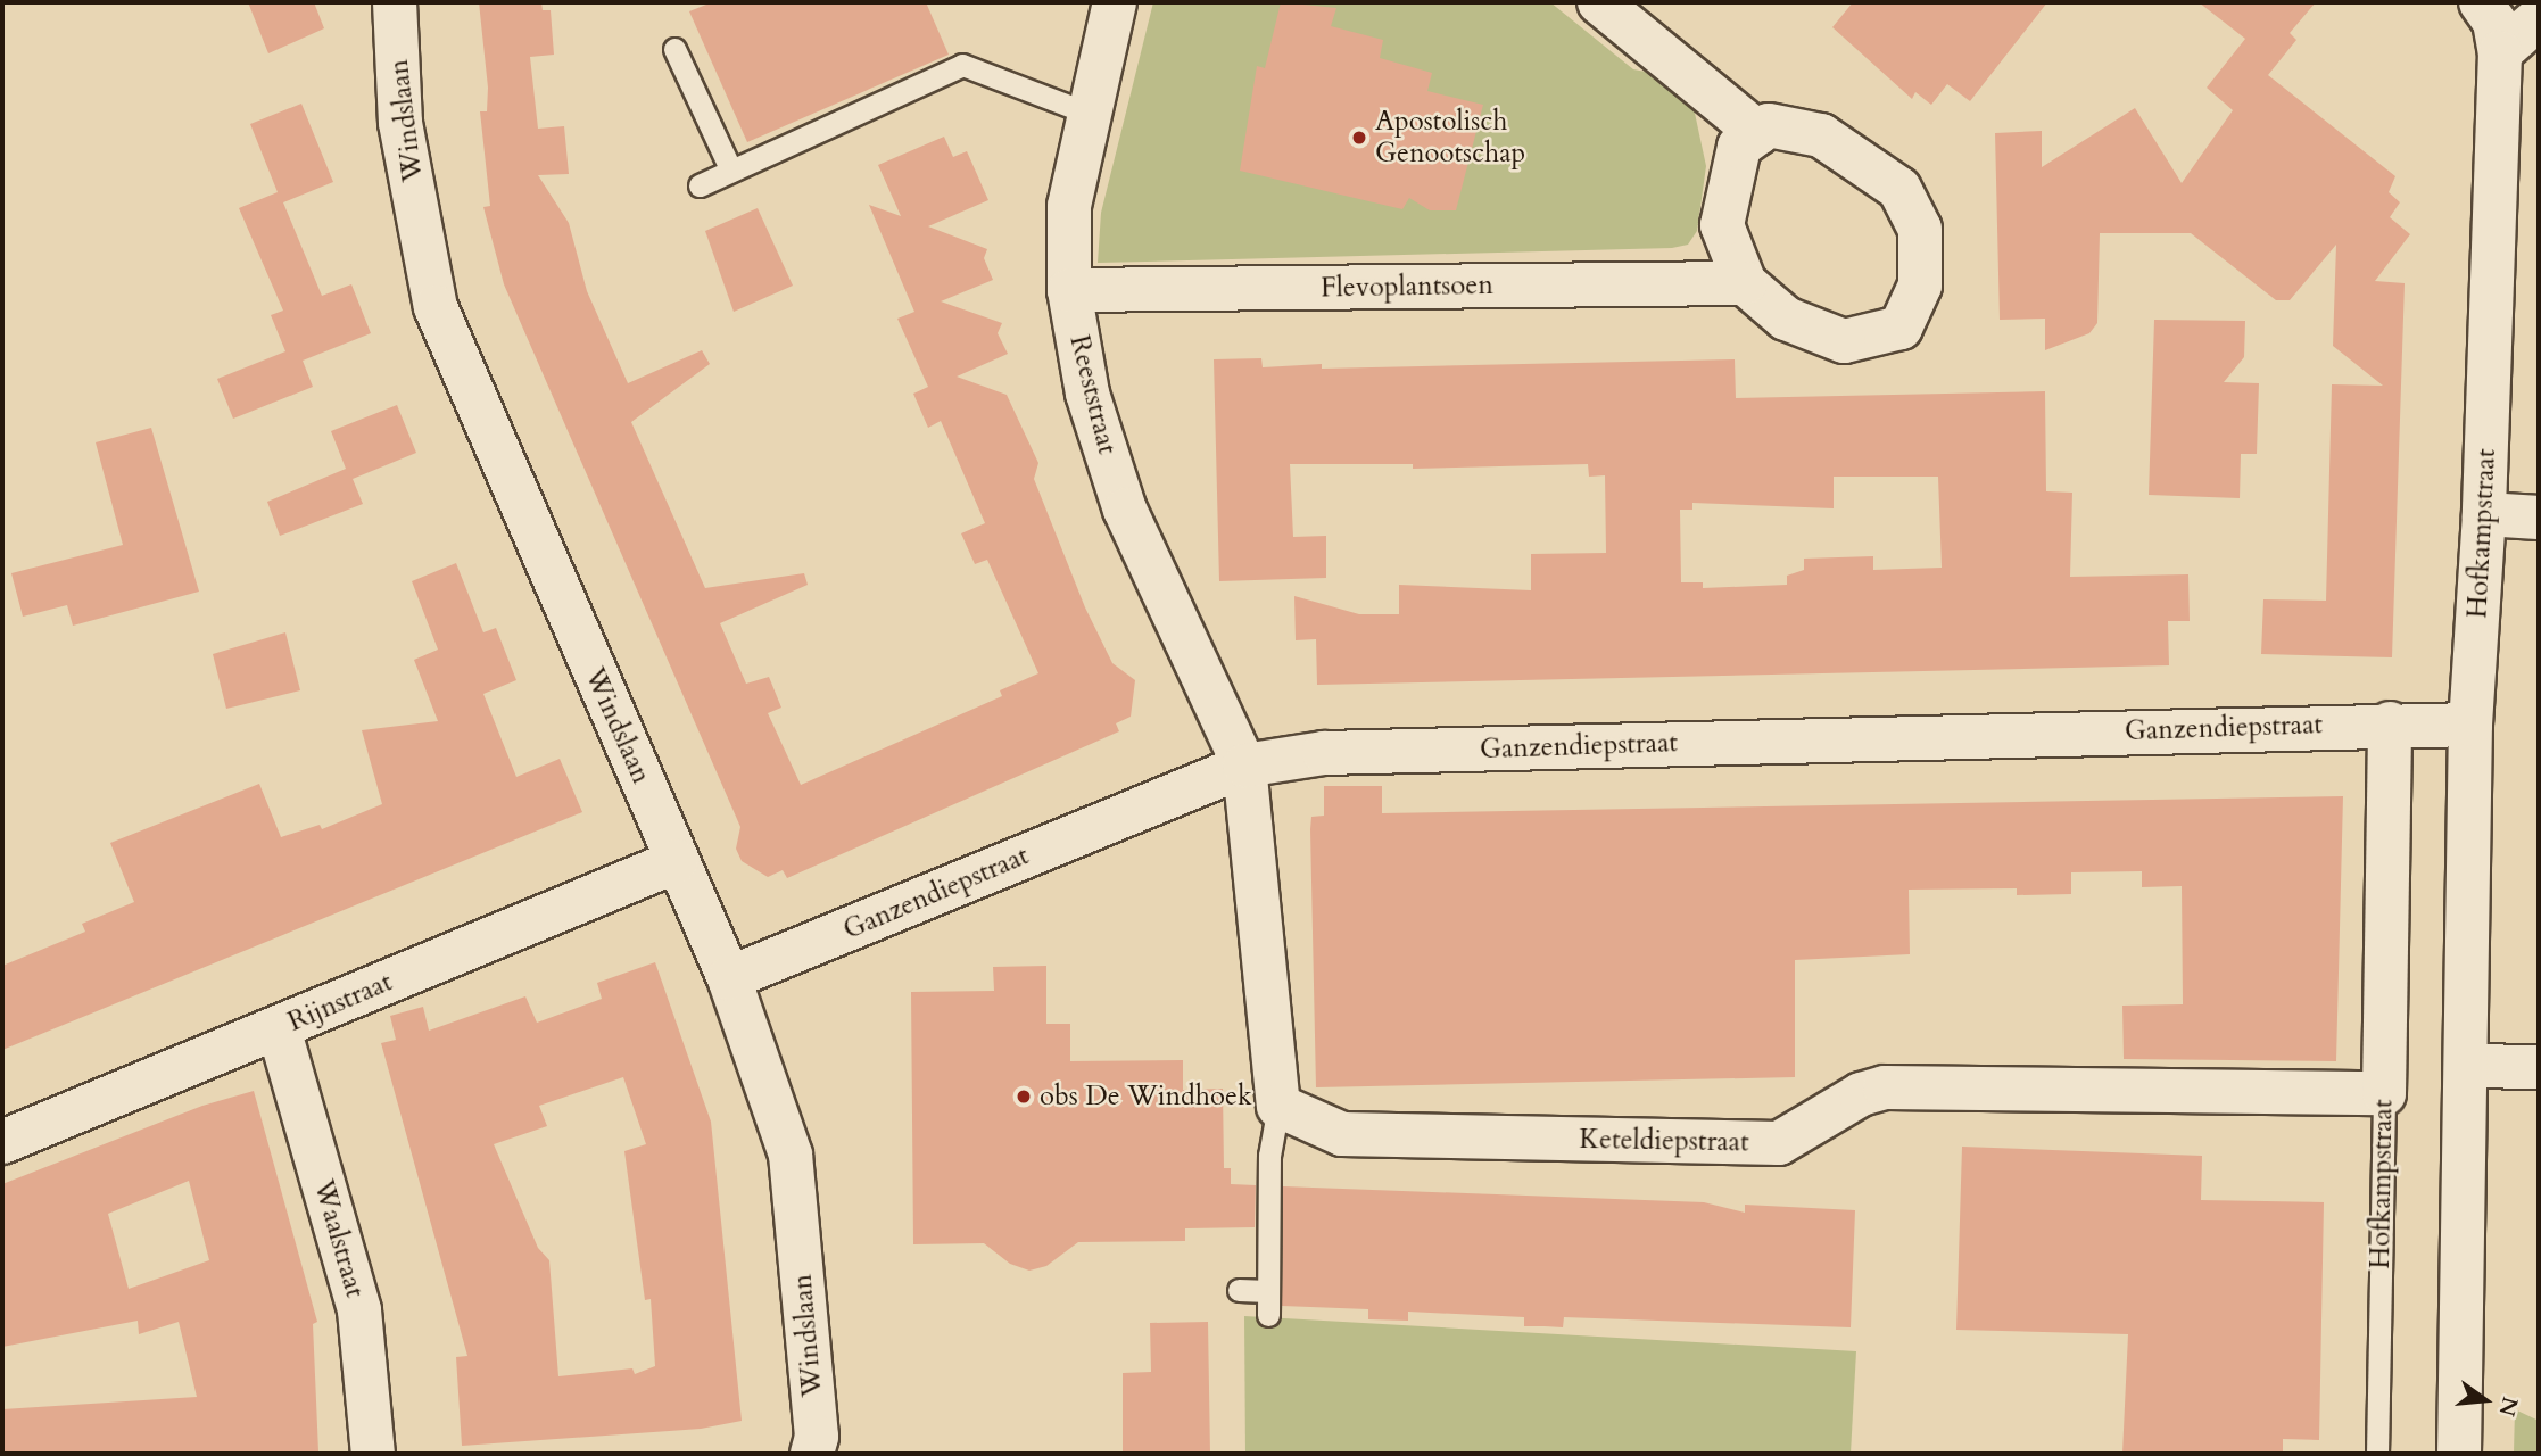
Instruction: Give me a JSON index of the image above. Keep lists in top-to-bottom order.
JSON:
{
  "streets": {
    "street": [
      "Windslaan",
      "Flevoplantsoen",
      "Reeststraat",
      "Hofkampstraat",
      "Ganzendiepstraat",
      "Rijnstraat",
      "Keteldiepstraat",
      "Waalstraat"
    ]
  },
  "crossings": [
    ["Windslaan", "Ganzendiepstraat"],
    ["Windslaan", "Rijnstraat"],
    ["Flevoplantsoen", "Reeststraat"],
    ["Reeststraat", "Ganzendiepstraat"],
    ["Hofkampstraat", "Ganzendiepstraat"],
    ["Hofkampstraat", "Keteldiepstraat"],
    ["Rijnstraat", "Waalstraat"]
  ],
  "places": ["Apostolisch Genootschap", "obs De Windhoek"],
  "north": "right"
}
